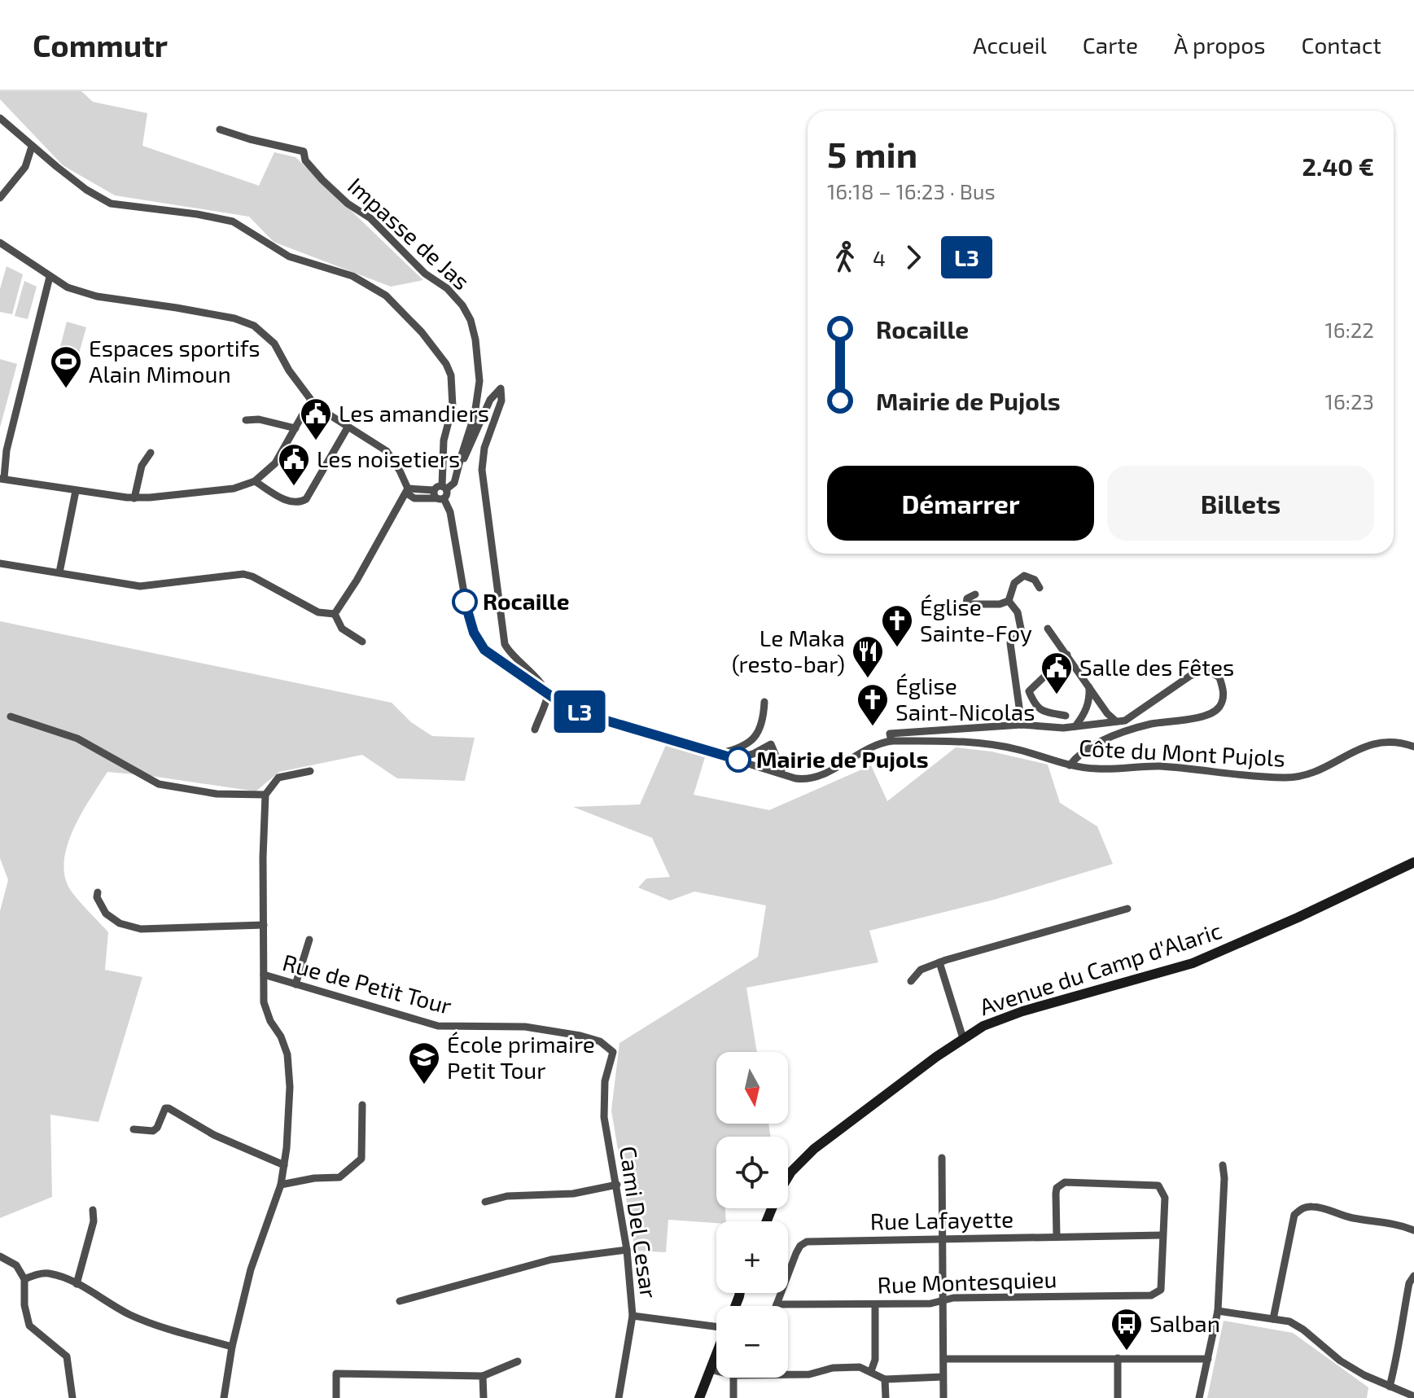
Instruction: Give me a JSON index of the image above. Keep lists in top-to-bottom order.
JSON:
{
  "streets": {
    "main road": ["Avenue du Camp d'Alaric"],
    "street": [
      "Impasse de Jas",
      "Côte du Mont Pujols",
      "Rue de Petit Tour",
      "Rue Lafayette",
      "Cami Del Cesar",
      "Rue Montesquieu"
    ]
  },
  "crossings": [
    ["Rue de Petit Tour", "Cami Del Cesar"],
    ["Rue Lafayette", "Rue Montesquieu"]
  ],
  "places": {
    "sports": ["Espaces sportifs Alain Mimoun"],
    "public building": ["Les amandiers", "Les noisetiers", "Salle des Fêtes"],
    "other": ["Rocaille", "Mairie de Pujols"],
    "church": ["Église Sainte-Foy", "Église Saint-Nicolas"],
    "restaurant": ["Le Maka (resto-bar)"],
    "school or university": ["École primaire Petit Tour"],
    "bus stop": ["Salban"]
  },
  "lines": ["bus line L3"],
  "north": "bottom",
  "page": {
    "header": "Commutr",
    "nav": [
      "Accueil",
      "Carte",
      "À propos",
      "Contact"
    ],
    "on_map": "L3",
    "heading": ["5 min", "16:18 – 16:23 · Bus", "2.40 €"],
    "legs": ["4", "L3"],
    "list": [
      {
        "name": "Rocaille",
        "value": "16:22"
      },
      {
        "name": "Mairie de Pujols",
        "value": "16:23"
      }
    ],
    "buttons": ["Démarrer", "Billets"],
    "map_buttons": ["+", "−"]
  }
}
